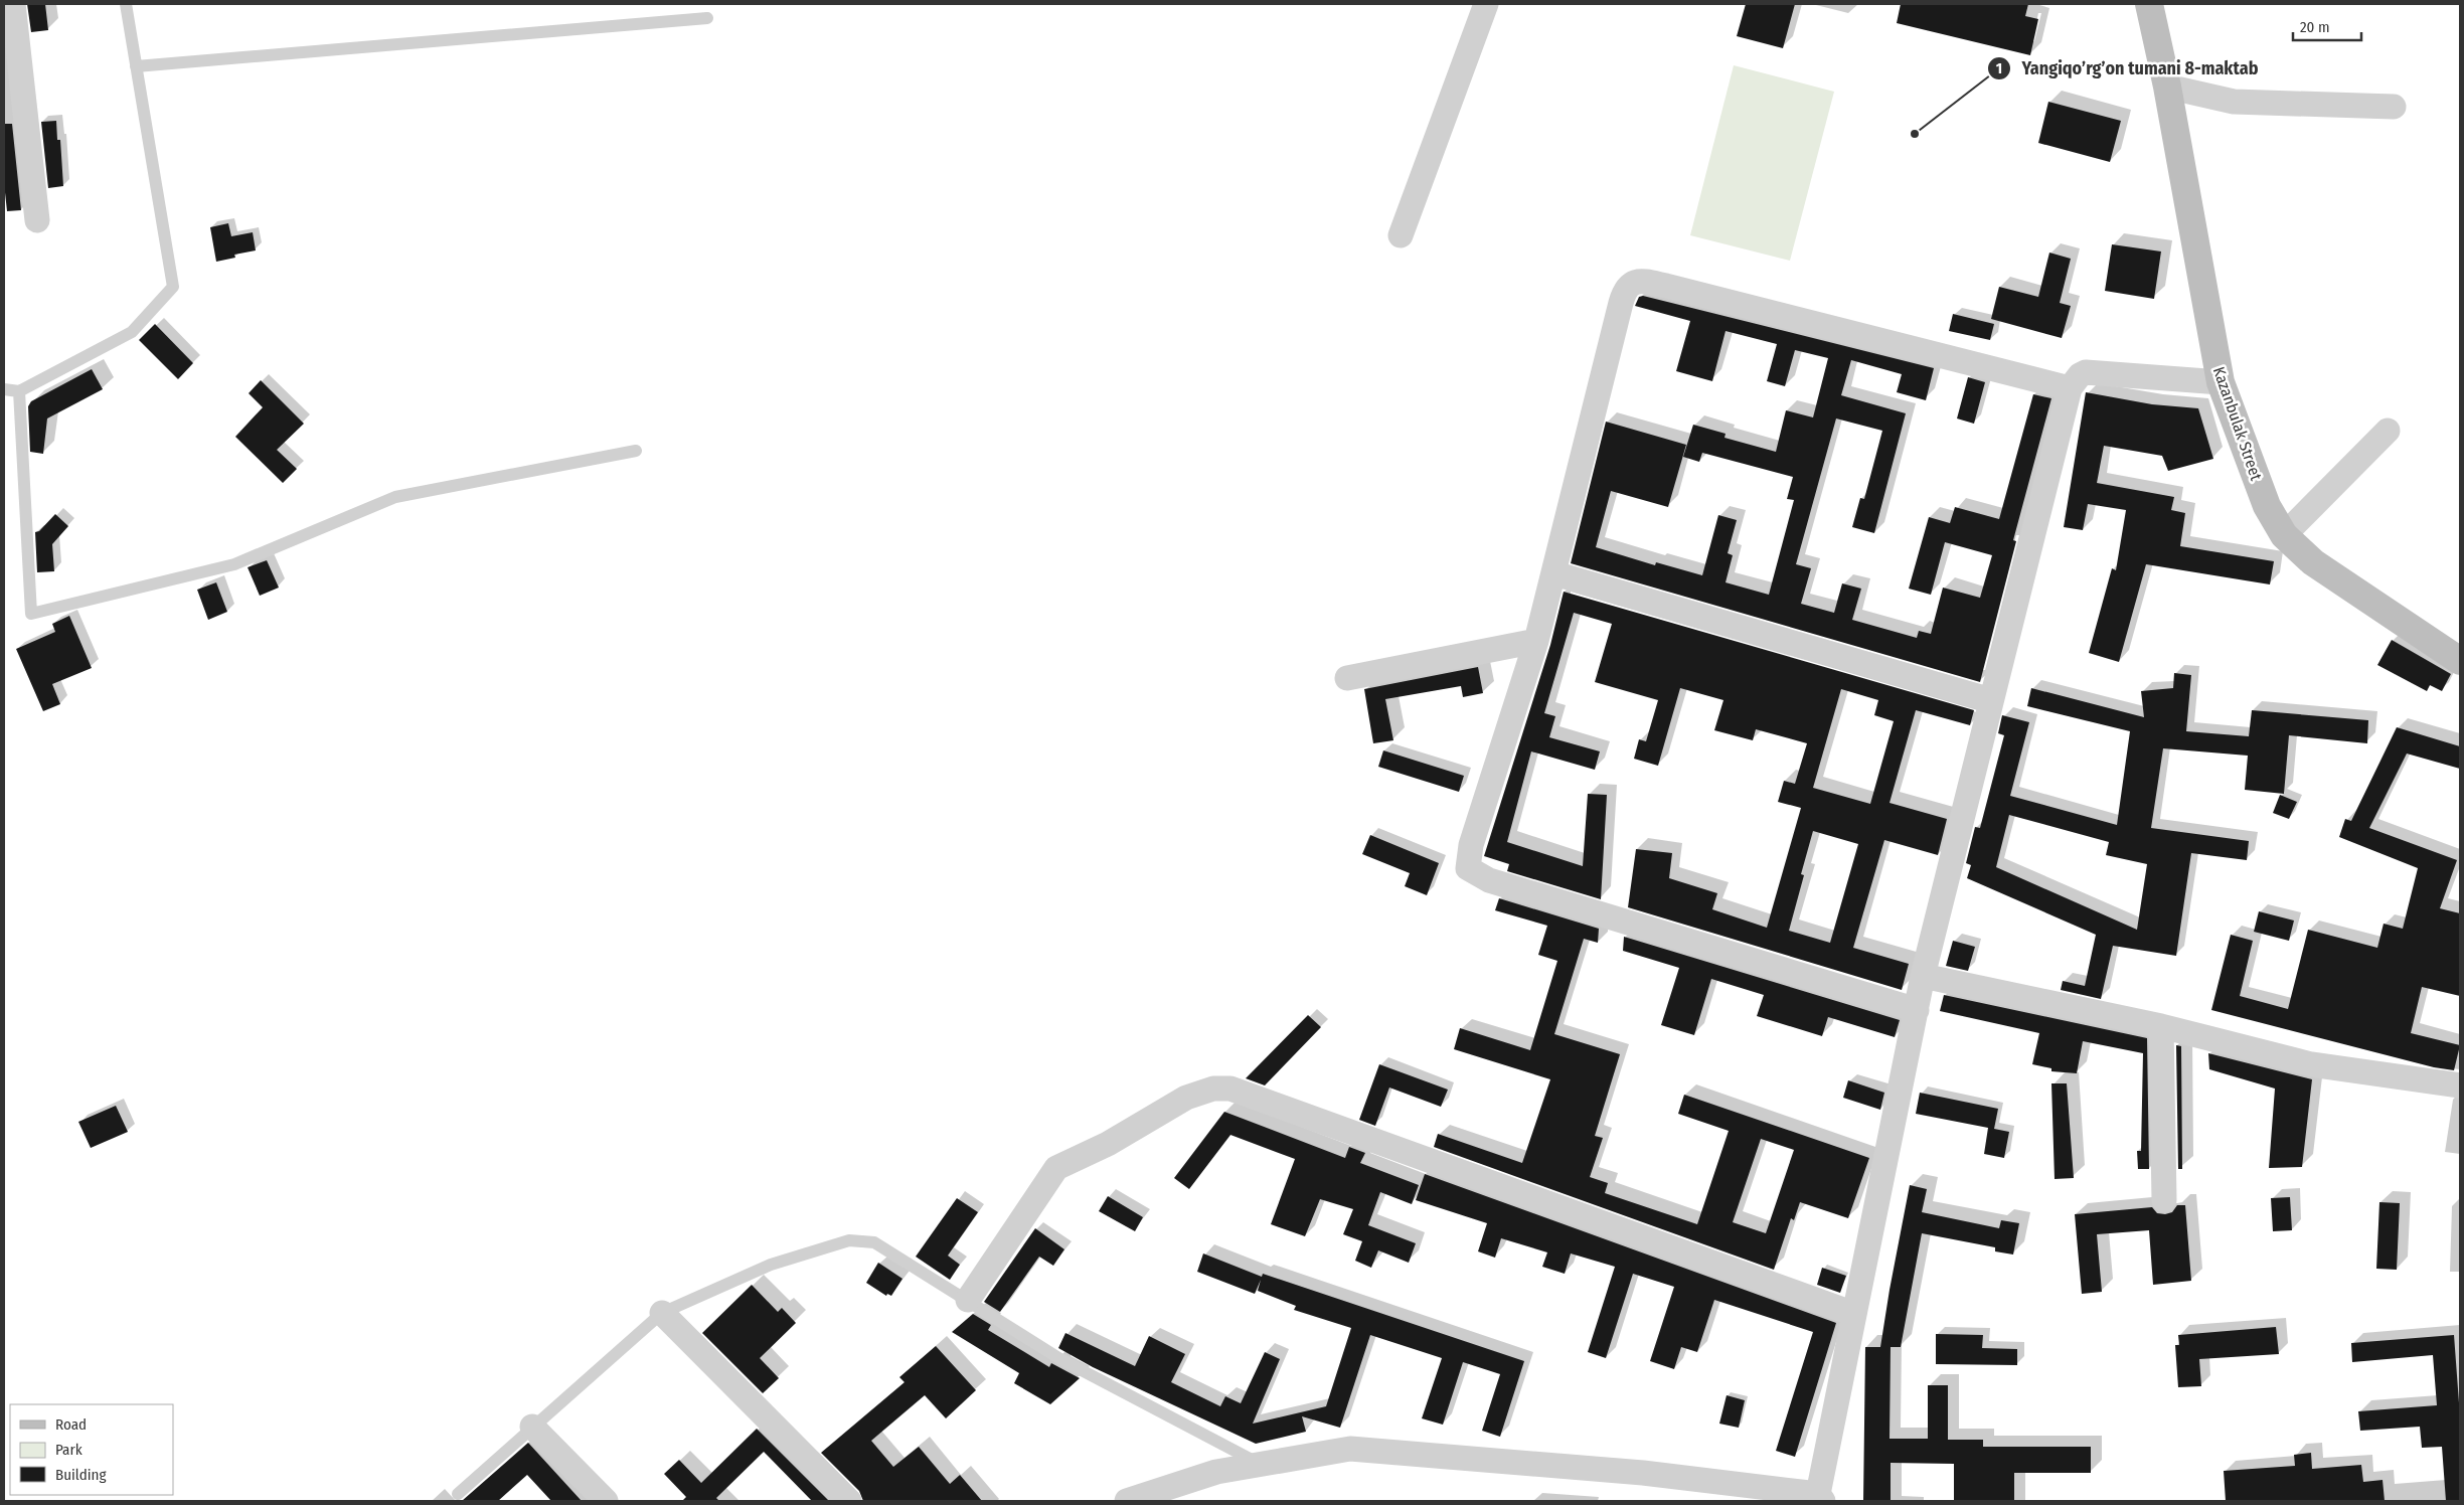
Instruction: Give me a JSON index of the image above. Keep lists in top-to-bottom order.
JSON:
{
  "streets": {
    "main road": ["Kazanbulak Street"]
  },
  "places": ["Yangiqo’rg’on tumani 8-maktab"],
  "legend": ["Road", "Park", "Building"],
  "scale_bar": "20 m"
}
